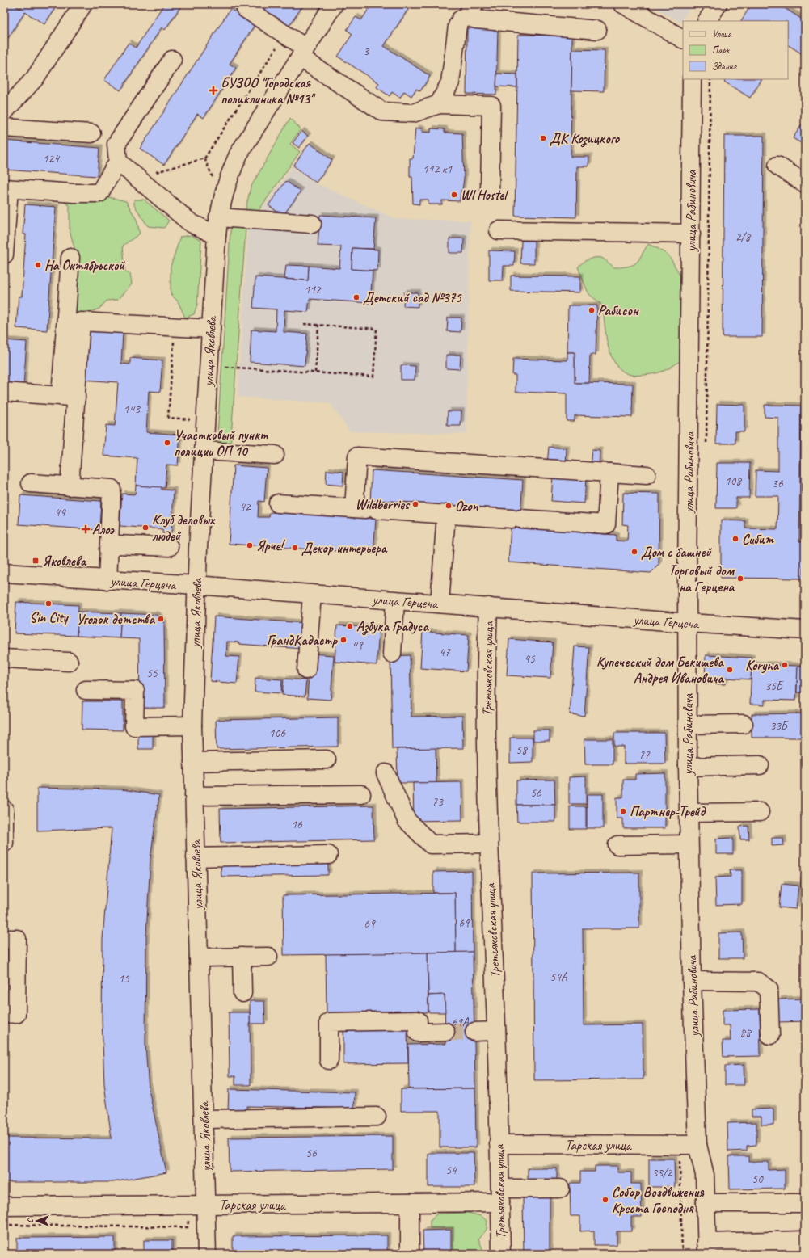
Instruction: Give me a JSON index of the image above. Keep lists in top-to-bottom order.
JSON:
{
  "streets": {
    "street": [
      "улица Рабиновича",
      "улица Яковлева",
      "улица Герцена",
      "Третьяковская улица",
      "Тарская улица"
    ]
  },
  "crossings": [
    ["улица Рабиновича", "улица Герцена"],
    ["улица Рабиновича", "Тарская улица"],
    ["улица Яковлева", "улица Герцена"],
    ["улица Яковлева", "Тарская улица"],
    ["улица Герцена", "Третьяковская улица"],
    ["Третьяковская улица", "Тарская улица"]
  ],
  "places": {
    "health": ["БУЗОО \"Городская поликлиника №13\"", "Алоэ"],
    "other": [
      "ДК Козицкого",
      "Wl Hostel",
      "На Октябрьской",
      "Детский сад №375",
      "Рабисон",
      "Участковый пункт полиции ОП 10",
      "Wildberries",
      "Ozon",
      "Клуб деловых людей",
      "Сибит",
      "Ярче!",
      "Декор интерьера",
      "Дом с башней",
      "Торговый дом на Герцена",
      "Sin City",
      "Уголок детства",
      "Азбука Градуса",
      "ГрандКадастр",
      "Koryna",
      "Купеческий дом Бекишева Андрея Ивановича",
      "Партнер-Трейд",
      "Собор Воздвижения Креста Господня"
    ],
    "transit": ["Яковлева"]
  },
  "house_numbers": [
    "3",
    "124",
    "112 к1",
    "2/8",
    "112",
    "143",
    "108",
    "36",
    "42",
    "44",
    "49",
    "47",
    "45",
    "55",
    "35Б",
    "33Б",
    "106",
    "58",
    "77",
    "56",
    "73",
    "16",
    "69",
    "69",
    "54А",
    "15",
    "69А",
    "88",
    "56",
    "54",
    "33/2",
    "50"
  ],
  "legend": ["Улица", "Парк", "Здание"],
  "north": "left"
}
